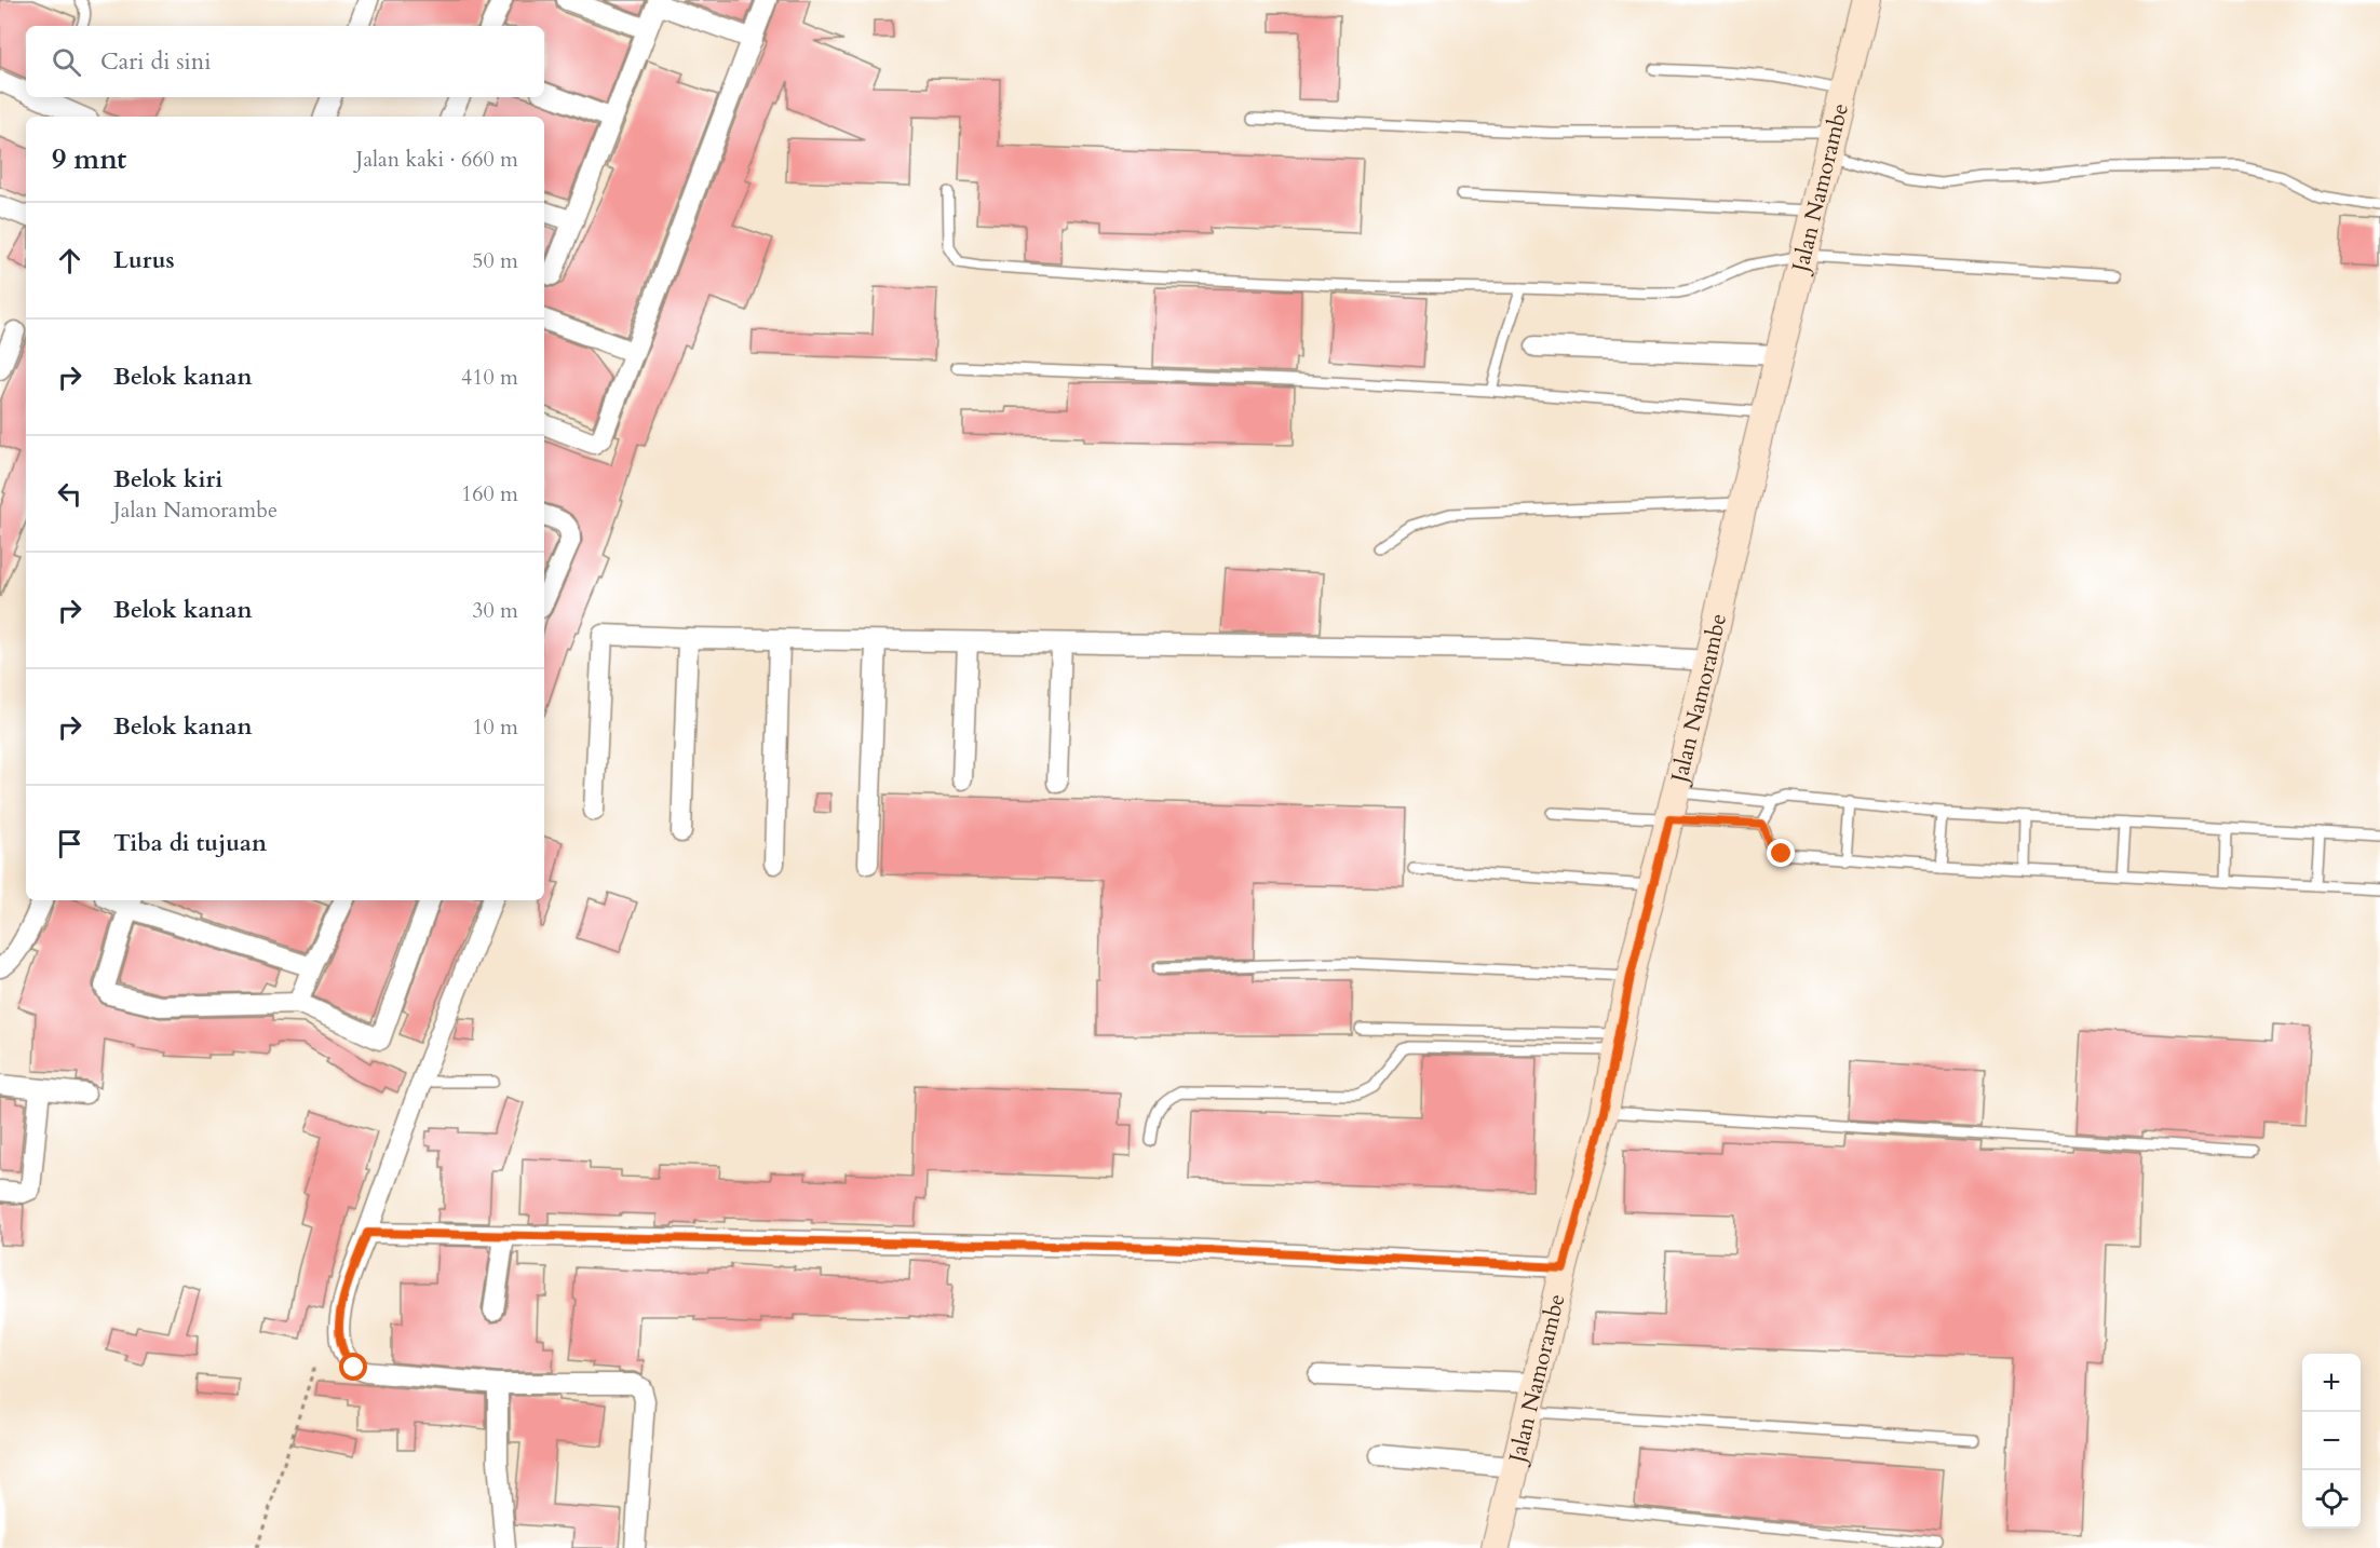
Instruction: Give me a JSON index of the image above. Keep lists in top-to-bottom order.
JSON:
{
  "streets": {
    "main road": ["Jalan Namorambe"]
  },
  "page": {
    "search": "Cari di sini",
    "heading": ["9 mnt", "Jalan kaki · 660 m"],
    "list": [
      ["Lurus", "50 m"],
      ["Belok kanan", "410 m"],
      ["Belok kiri", "Jalan Namorambe", "160 m"],
      ["Belok kanan", "30 m"],
      ["Belok kanan", "10 m"],
      "Tiba di tujuan"
    ],
    "map_buttons": ["+", "−"]
  }
}
